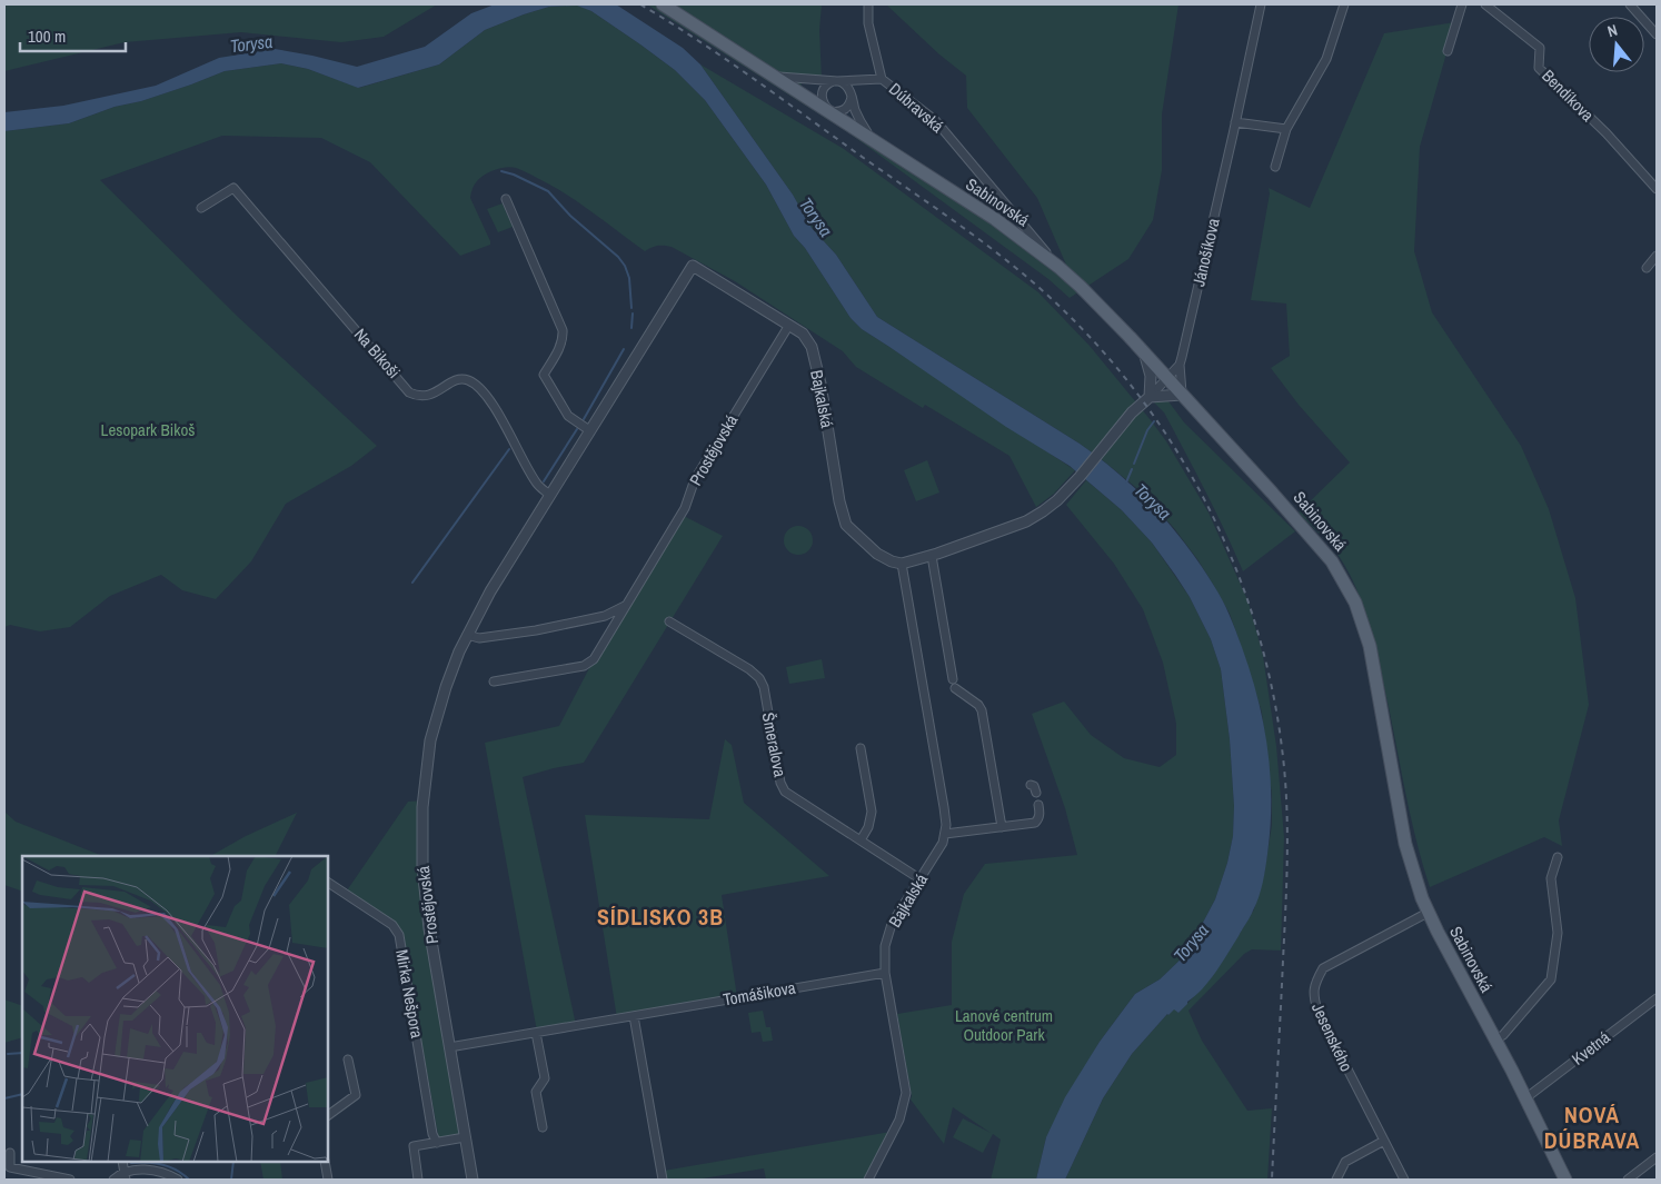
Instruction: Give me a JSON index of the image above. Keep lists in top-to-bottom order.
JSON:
{
  "streets": {
    "main road": ["Sabinovská"],
    "street": [
      "Bendíkova",
      "Dúbravská",
      "Jánošíkova",
      "Na Bikoši",
      "Bajkalská",
      "Prostějovská",
      "Šmeralova",
      "Mirka Nešpora",
      "Tomášikova",
      "Jesenského",
      "Kvetná"
    ]
  },
  "crossings": [
    ["Dúbravská", "Sabinovská"],
    ["Sabinovská", "Jánošíkova"],
    ["Sabinovská", "Jesenského"],
    ["Sabinovská", "Kvetná"],
    ["Na Bikoši", "Prostějovská"],
    ["Bajkalská", "Prostějovská"],
    ["Bajkalská", "Šmeralova"],
    ["Bajkalská", "Tomášikova"],
    ["Prostějovská", "Tomášikova"]
  ],
  "districts": ["SÍDLISKO 3B", "NOVÁ DÚBRAVA"],
  "water": ["Torysa"],
  "parks": ["Lesopark Bikoš", "Lanové centrum Outdoor Park"],
  "scale_bar": "100 m",
  "north": "top"
}
